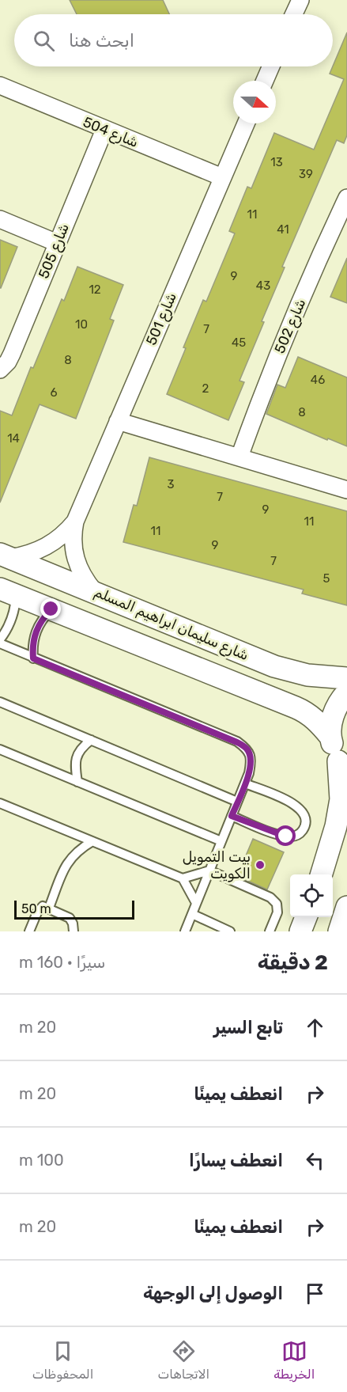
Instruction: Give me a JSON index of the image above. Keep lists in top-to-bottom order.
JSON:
{
  "streets": {
    "street": [
      "شارع 504",
      "شارع 505",
      "شارع 501",
      "شارع 502",
      "شارع سليمان ابراهيم المسلم"
    ]
  },
  "crossings": [
    ["شارع 504", "شارع 505"],
    ["شارع 504", "شارع 501"],
    ["شارع 501", "شارع سليمان ابراهيم المسلم"]
  ],
  "places": ["بيت التمويل الكويت"],
  "house_numbers": [
    "13",
    "39",
    "11",
    "41",
    "9",
    "43",
    "12",
    "10",
    "7",
    "45",
    "8",
    "46",
    "2",
    "6",
    "8",
    "14",
    "3",
    "7",
    "9",
    "11",
    "11",
    "9",
    "7",
    "5"
  ],
  "scale_bar": "50 m",
  "north": "right",
  "page": {
    "search": "ابحث هنا",
    "scale": "50 m",
    "heading": ["2 دقيقة", "سيرًا · 160 m"],
    "list": [
      ["تابع السير", "20 m"],
      ["انعطف يمينًا", "20 m"],
      ["انعطف يسارًا", "100 m"],
      ["انعطف يمينًا", "20 m"],
      "الوصول إلى الوجهة"
    ],
    "nav": ["الخريطة", "الاتجاهات", "المحفوظات"]
  }
}
